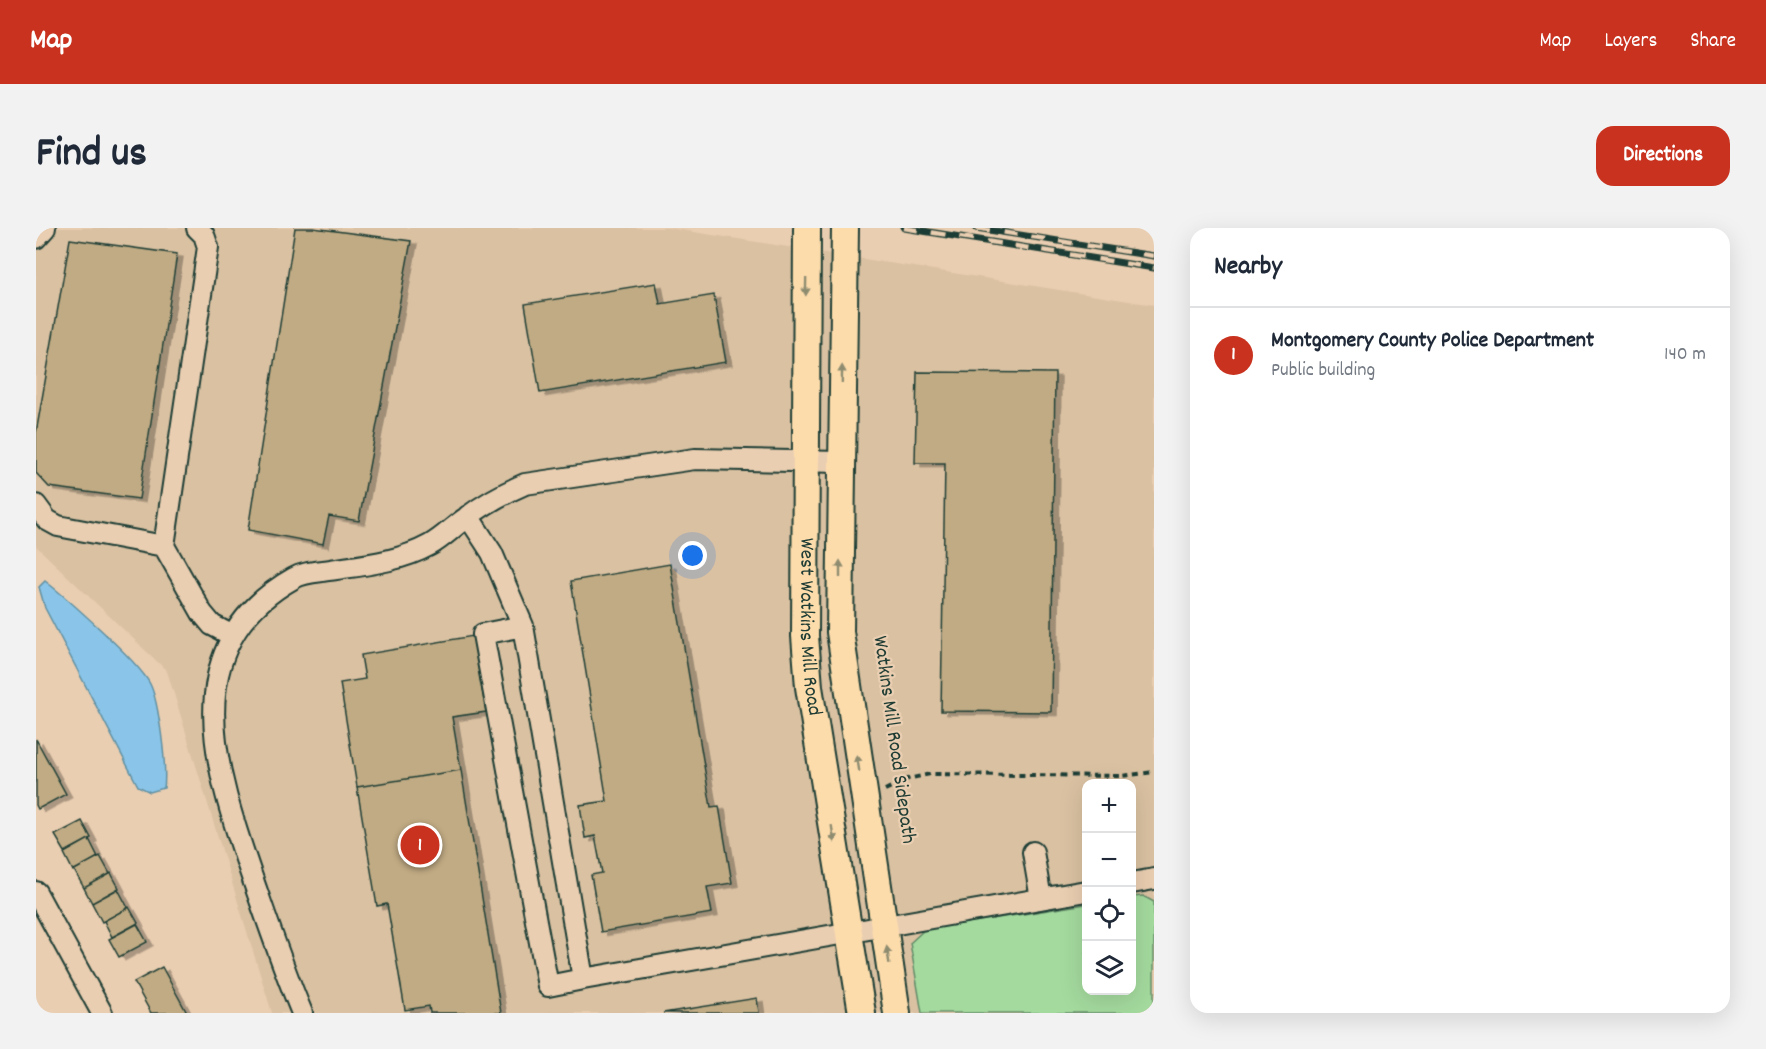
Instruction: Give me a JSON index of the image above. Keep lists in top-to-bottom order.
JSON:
{
  "streets": {
    "main road": ["West Watkins Mill Road"],
    "path": ["Watkins Mill Road Sidepath"]
  },
  "page": {
    "header": "Map",
    "nav": ["Map", "Layers", "Share"],
    "title": "Find us",
    "buttons": "Directions",
    "heading": "Nearby",
    "list": [
      {
        "mark": "1",
        "name": "Montgomery County Police Department",
        "note": "Public building",
        "value": "140 m"
      }
    ],
    "map_buttons": ["+", "−"],
    "pins": "1"
  }
}
